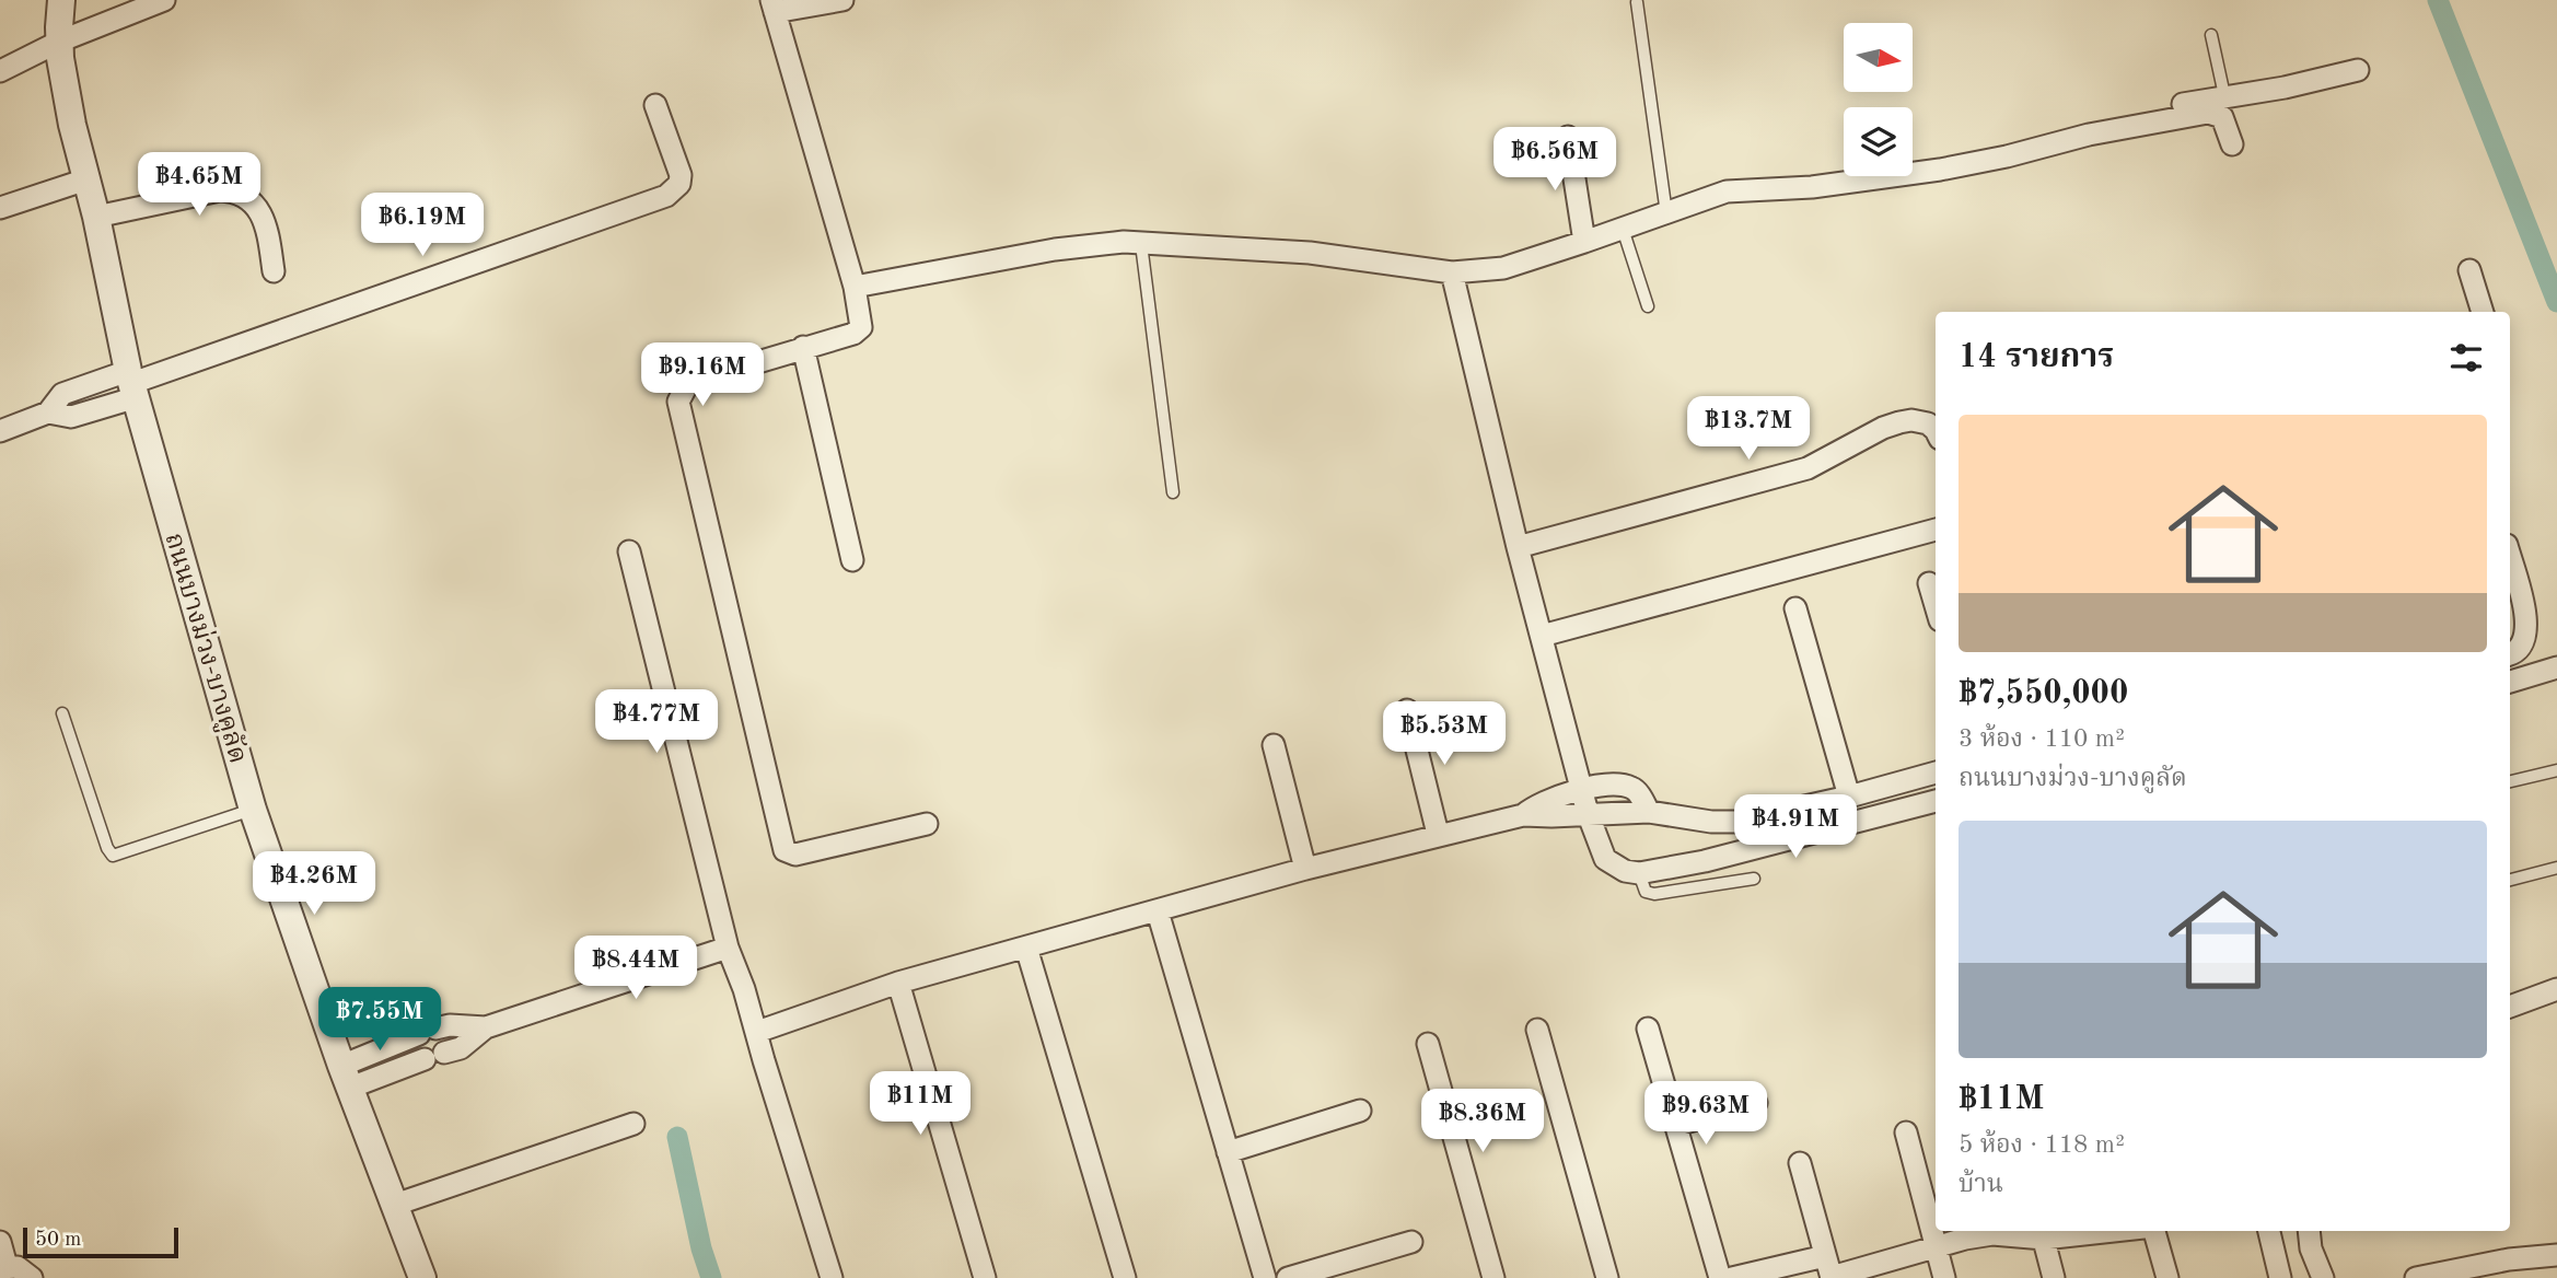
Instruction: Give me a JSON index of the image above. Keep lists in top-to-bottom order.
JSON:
{
  "streets": {
    "street": ["ถนนบางม่วง-บางคูลัด"]
  },
  "scale_bar": "50 m",
  "north": "right",
  "page": {
    "price": [
      "฿6.56M",
      "฿4.65M",
      "฿6.19M",
      "฿9.16M",
      "฿13.7M",
      "฿4.77M",
      "฿5.53M",
      "฿4.91M",
      "฿4.26M",
      "฿8.44M",
      "฿7.55M",
      "฿11M",
      "฿9.63M",
      "฿8.36M"
    ],
    "heading": "14 รายการ",
    "list": [
      {
        "name": "฿7,550,000",
        "note": "3 ห้อง · 110 m² · ถนนบางม่วง-บางคูลัด"
      },
      {
        "name": "฿11M",
        "note": "5 ห้อง · 118 m² · บ้าน"
      }
    ],
    "scale": "50 m"
  }
}
